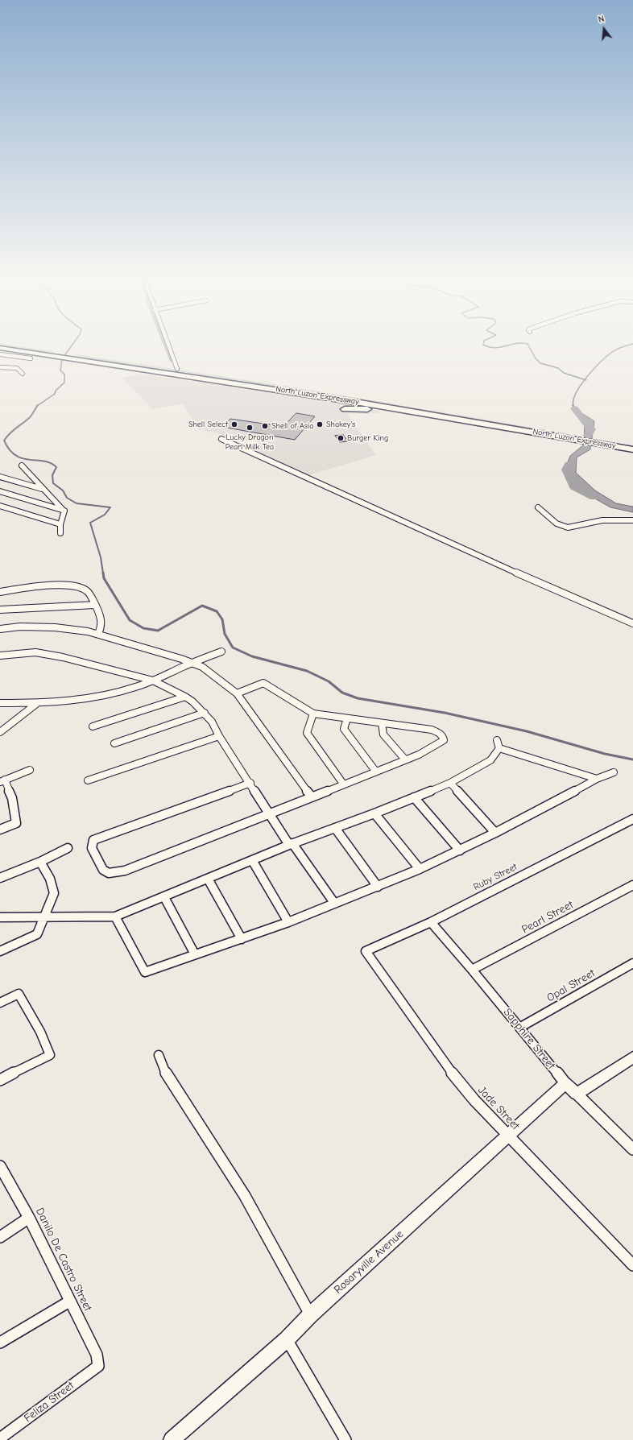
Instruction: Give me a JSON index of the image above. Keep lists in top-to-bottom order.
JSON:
{
  "streets": {
    "highway": ["North Luzon Expressway"],
    "street": [
      "Ruby Street",
      "Pearl Street",
      "Opal Street",
      "Sapphire Street",
      "Jade Street",
      "Danilo De Castro Street",
      "Rosaryville Avenue",
      "Feliza Street"
    ]
  },
  "crossings": [
    ["Ruby Street", "Sapphire Street"],
    ["Ruby Street", "Jade Street"],
    ["Pearl Street", "Sapphire Street"],
    ["Opal Street", "Sapphire Street"],
    ["Sapphire Street", "Rosaryville Avenue"],
    ["Jade Street", "Rosaryville Avenue"],
    ["Danilo De Castro Street", "Feliza Street"]
  ],
  "places": [
    "Shell Select",
    "Shakey's",
    "Shell of Asia",
    "Lucky Dragon Pearl Milk Tea",
    "Burger King"
  ],
  "north": "top"
}
